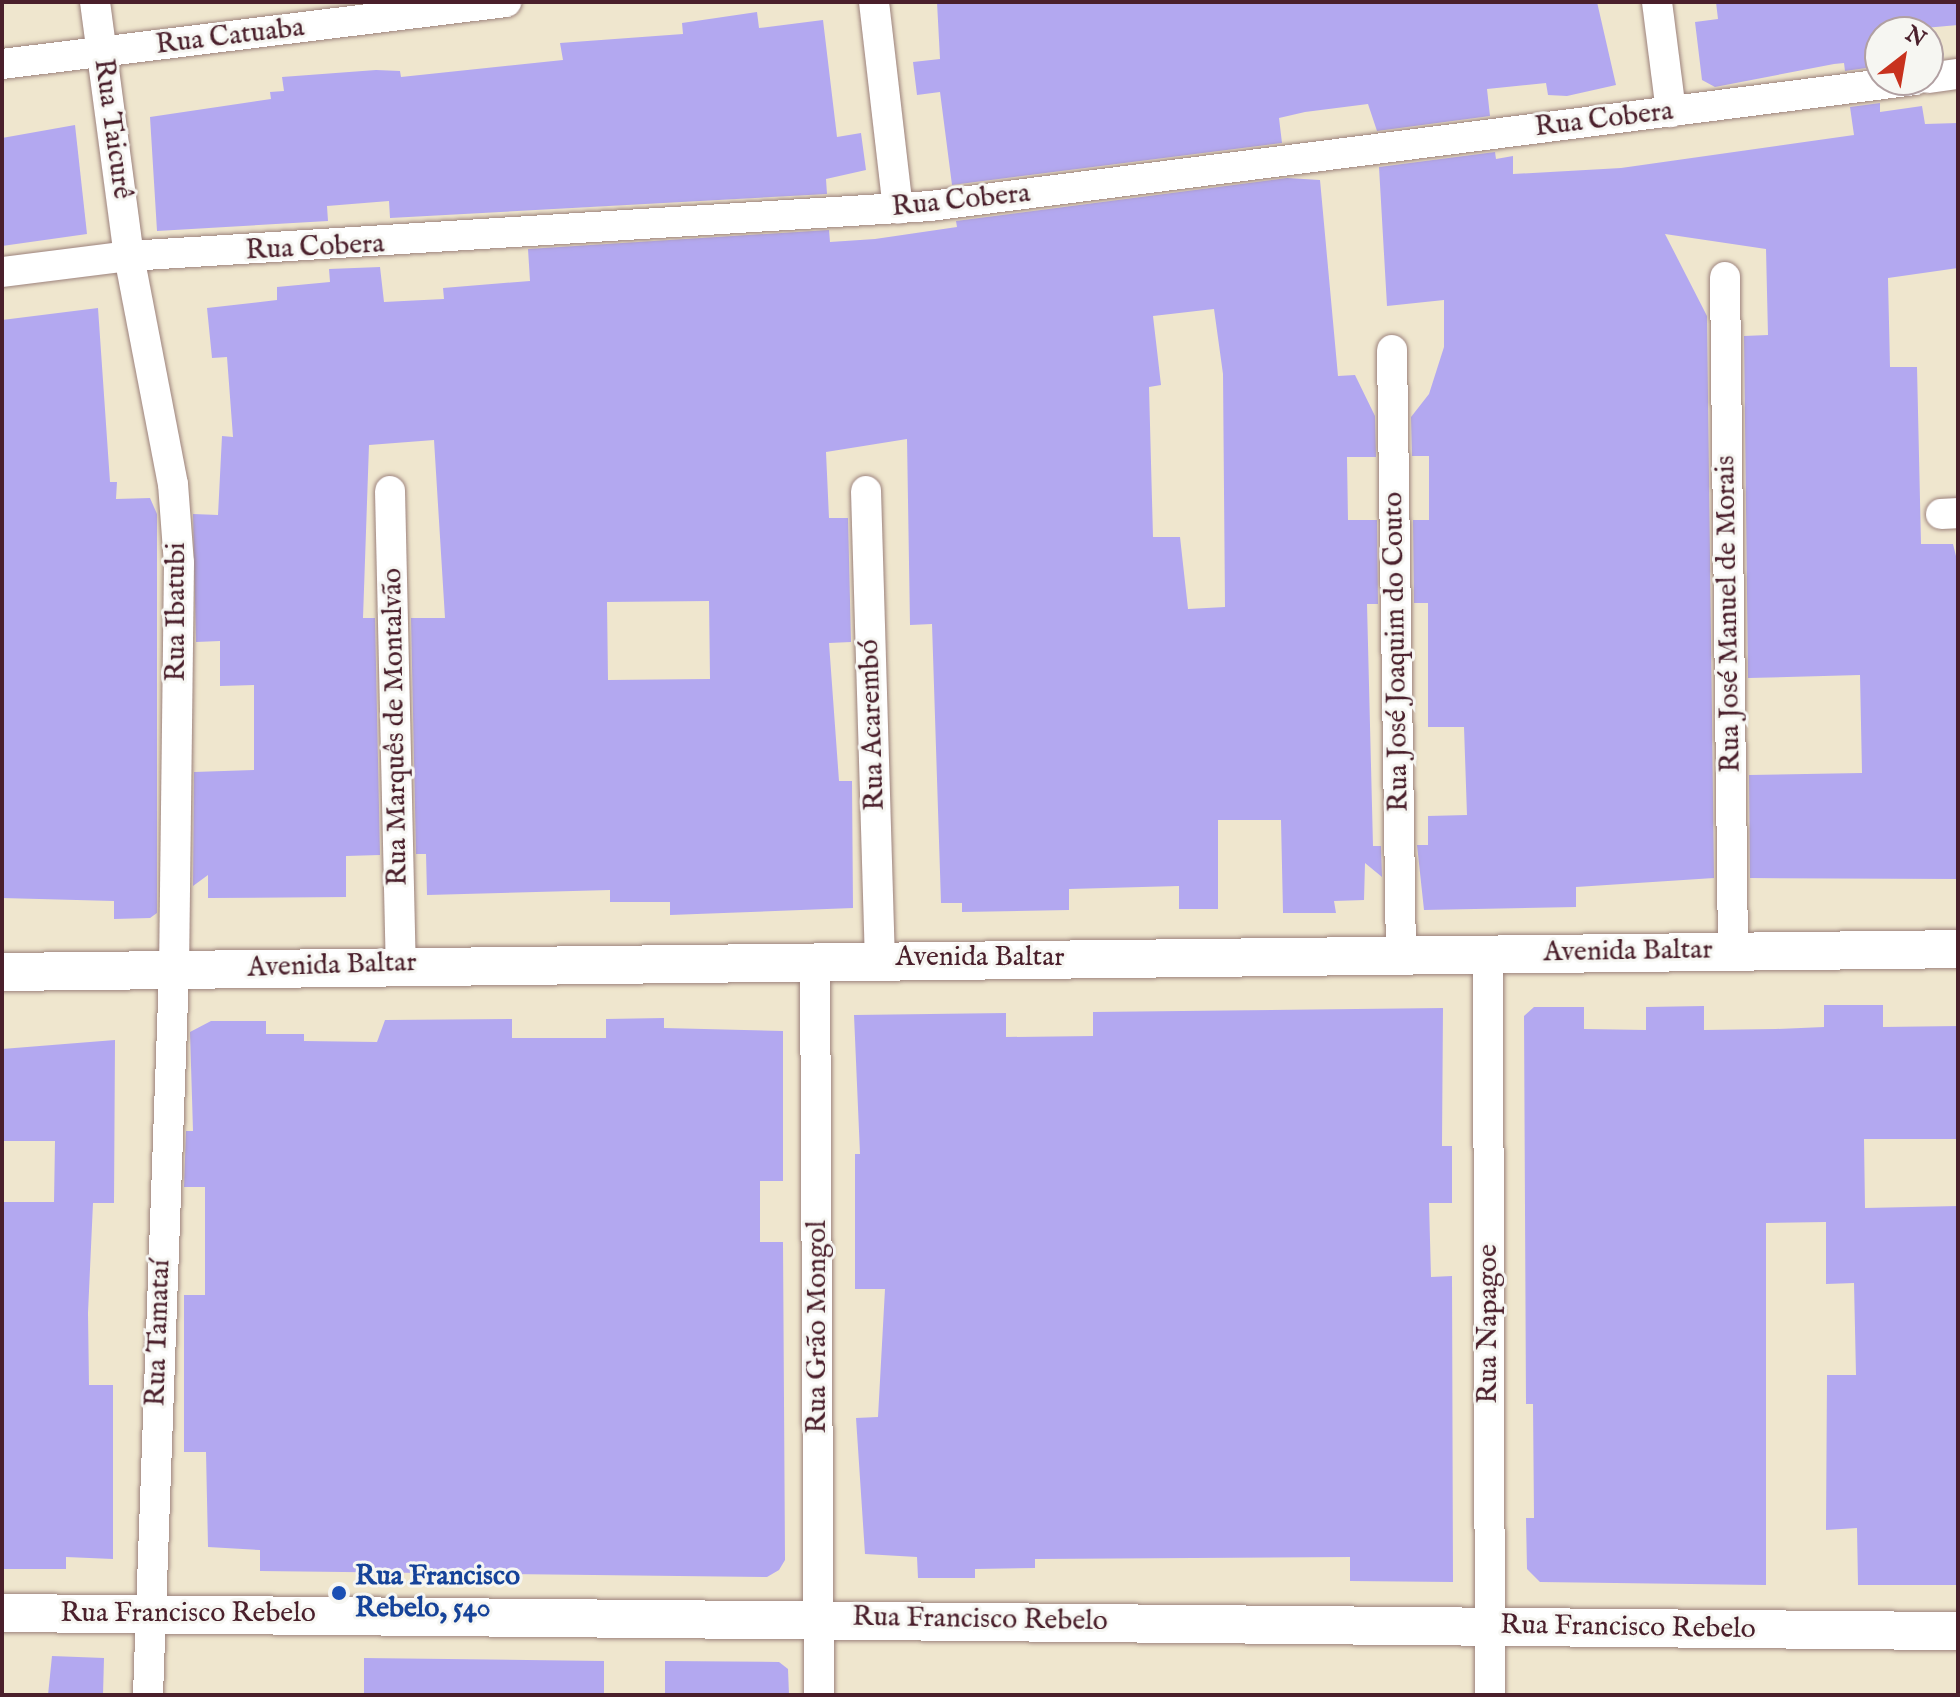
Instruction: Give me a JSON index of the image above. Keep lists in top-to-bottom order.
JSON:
{
  "streets": {
    "street": [
      "Rua Catuaba",
      "Rua Cobera",
      "Rua Taicurê",
      "Rua Ibatubi",
      "Rua José Manuel de Morais",
      "Rua José Joaquim do Couto",
      "Rua Acarembó",
      "Rua Marquês de Montalvão",
      "Avenida Baltar",
      "Rua Napagoe",
      "Rua Grão Mongol",
      "Rua Tamataí",
      "Rua Francisco Rebelo"
    ]
  },
  "crossings": [
    ["Rua Catuaba", "Rua Taicurê"],
    ["Rua Cobera", "Rua Taicurê"],
    ["Rua Cobera", "Rua Ibatubi"],
    ["Rua Taicurê", "Rua Ibatubi"],
    ["Rua Ibatubi", "Avenida Baltar"],
    ["Rua Ibatubi", "Rua Tamataí"],
    ["Rua José Manuel de Morais", "Avenida Baltar"],
    ["Rua José Joaquim do Couto", "Avenida Baltar"],
    ["Rua Acarembó", "Avenida Baltar"],
    ["Rua Marquês de Montalvão", "Avenida Baltar"],
    ["Avenida Baltar", "Rua Napagoe"],
    ["Avenida Baltar", "Rua Grão Mongol"],
    ["Avenida Baltar", "Rua Tamataí"],
    ["Rua Napagoe", "Rua Francisco Rebelo"],
    ["Rua Grão Mongol", "Rua Francisco Rebelo"],
    ["Rua Tamataí", "Rua Francisco Rebelo"]
  ],
  "places": ["Rua Francisco Rebelo, 540"],
  "north": "top right"
}
